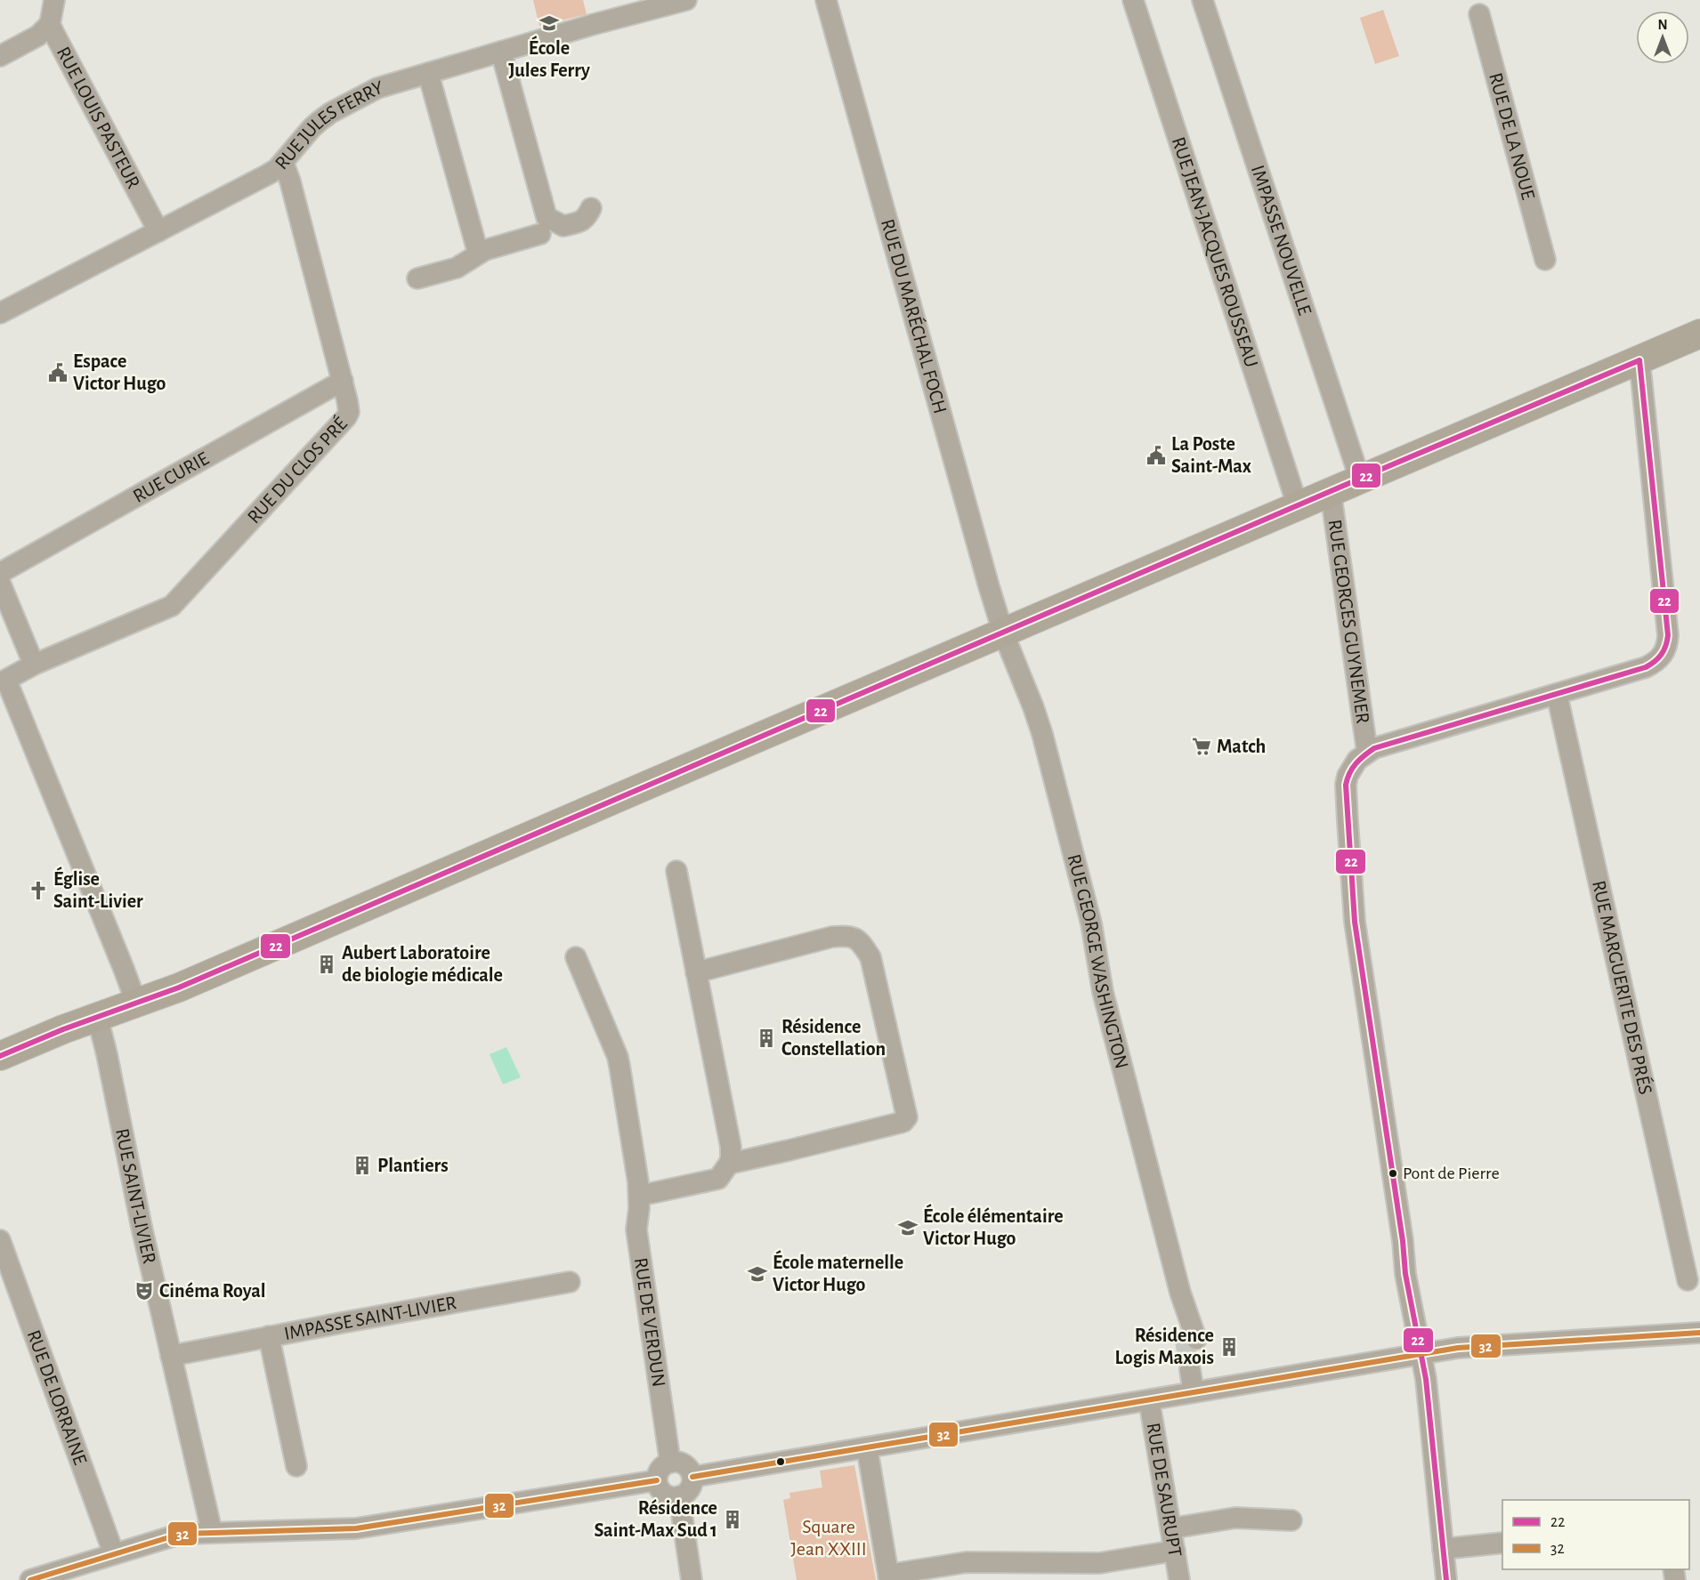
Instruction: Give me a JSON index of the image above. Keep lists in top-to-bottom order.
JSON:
{
  "streets": {
    "street": [
      "RUE LOUIS PASTEUR",
      "RUE JULES FERRY",
      "RUE DE LA NOUE",
      "IMPASSE NOUVELLE",
      "RUE JEAN-JACQUES ROUSSEAU",
      "RUE DU MARÉCHAL FOCH",
      "RUE DU CLOS PRÉ",
      "RUE CURIE",
      "RUE GEORGES GUYNEMER",
      "RUE GEORGE WASHINGTON",
      "RUE MARGUERITE DES PRÉS",
      "RUE SAINT-LIVIER",
      "IMPASSE SAINT-LIVIER",
      "RUE DE VERDUN",
      "RUE DE LORRAINE",
      "RUE DE SAURUPT"
    ]
  },
  "crossings": [
    ["RUE LOUIS PASTEUR", "RUE JULES FERRY"],
    ["RUE JULES FERRY", "RUE DU CLOS PRÉ"],
    ["RUE DU MARÉCHAL FOCH", "RUE GEORGE WASHINGTON"],
    ["RUE DU CLOS PRÉ", "RUE CURIE"],
    ["RUE SAINT-LIVIER", "IMPASSE SAINT-LIVIER"]
  ],
  "parks": ["Square Jean XXIII"],
  "places": {
    "school or university": ["École Jules Ferry", "École élémentaire Victor Hugo", "École maternelle Victor Hugo"],
    "public building": ["Espace Victor Hugo", "La Poste Saint-Max"],
    "supermarket": ["Match"],
    "church": ["Église Saint-Livier"],
    "building": [
      "Aubert Laboratoire de biologie médicale",
      "Résidence Constellation",
      "Plantiers",
      "Résidence Logis Maxois",
      "Résidence Saint-Max Sud 1"
    ],
    "other": ["Pont de Pierre"],
    "theatre": ["Cinéma Royal"]
  },
  "lines": ["transit line 22", "transit line 32"],
  "legend": ["22", "32"],
  "north": "top"
}
